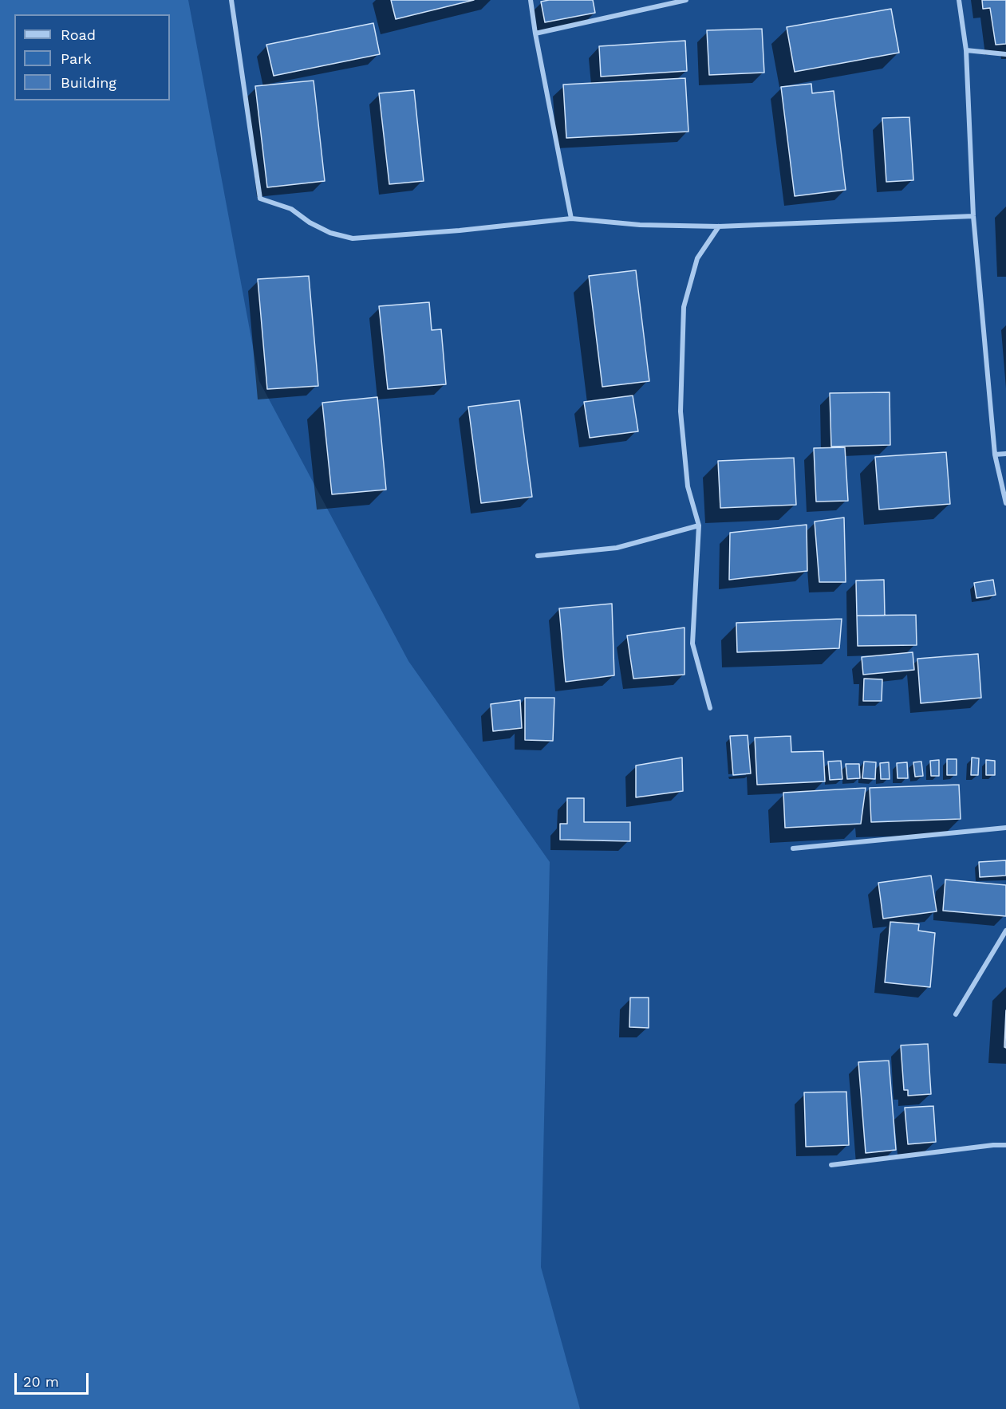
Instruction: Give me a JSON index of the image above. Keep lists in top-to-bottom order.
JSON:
{
  "legend": ["Road", "Park", "Building"],
  "scale_bar": "20 m"
}
